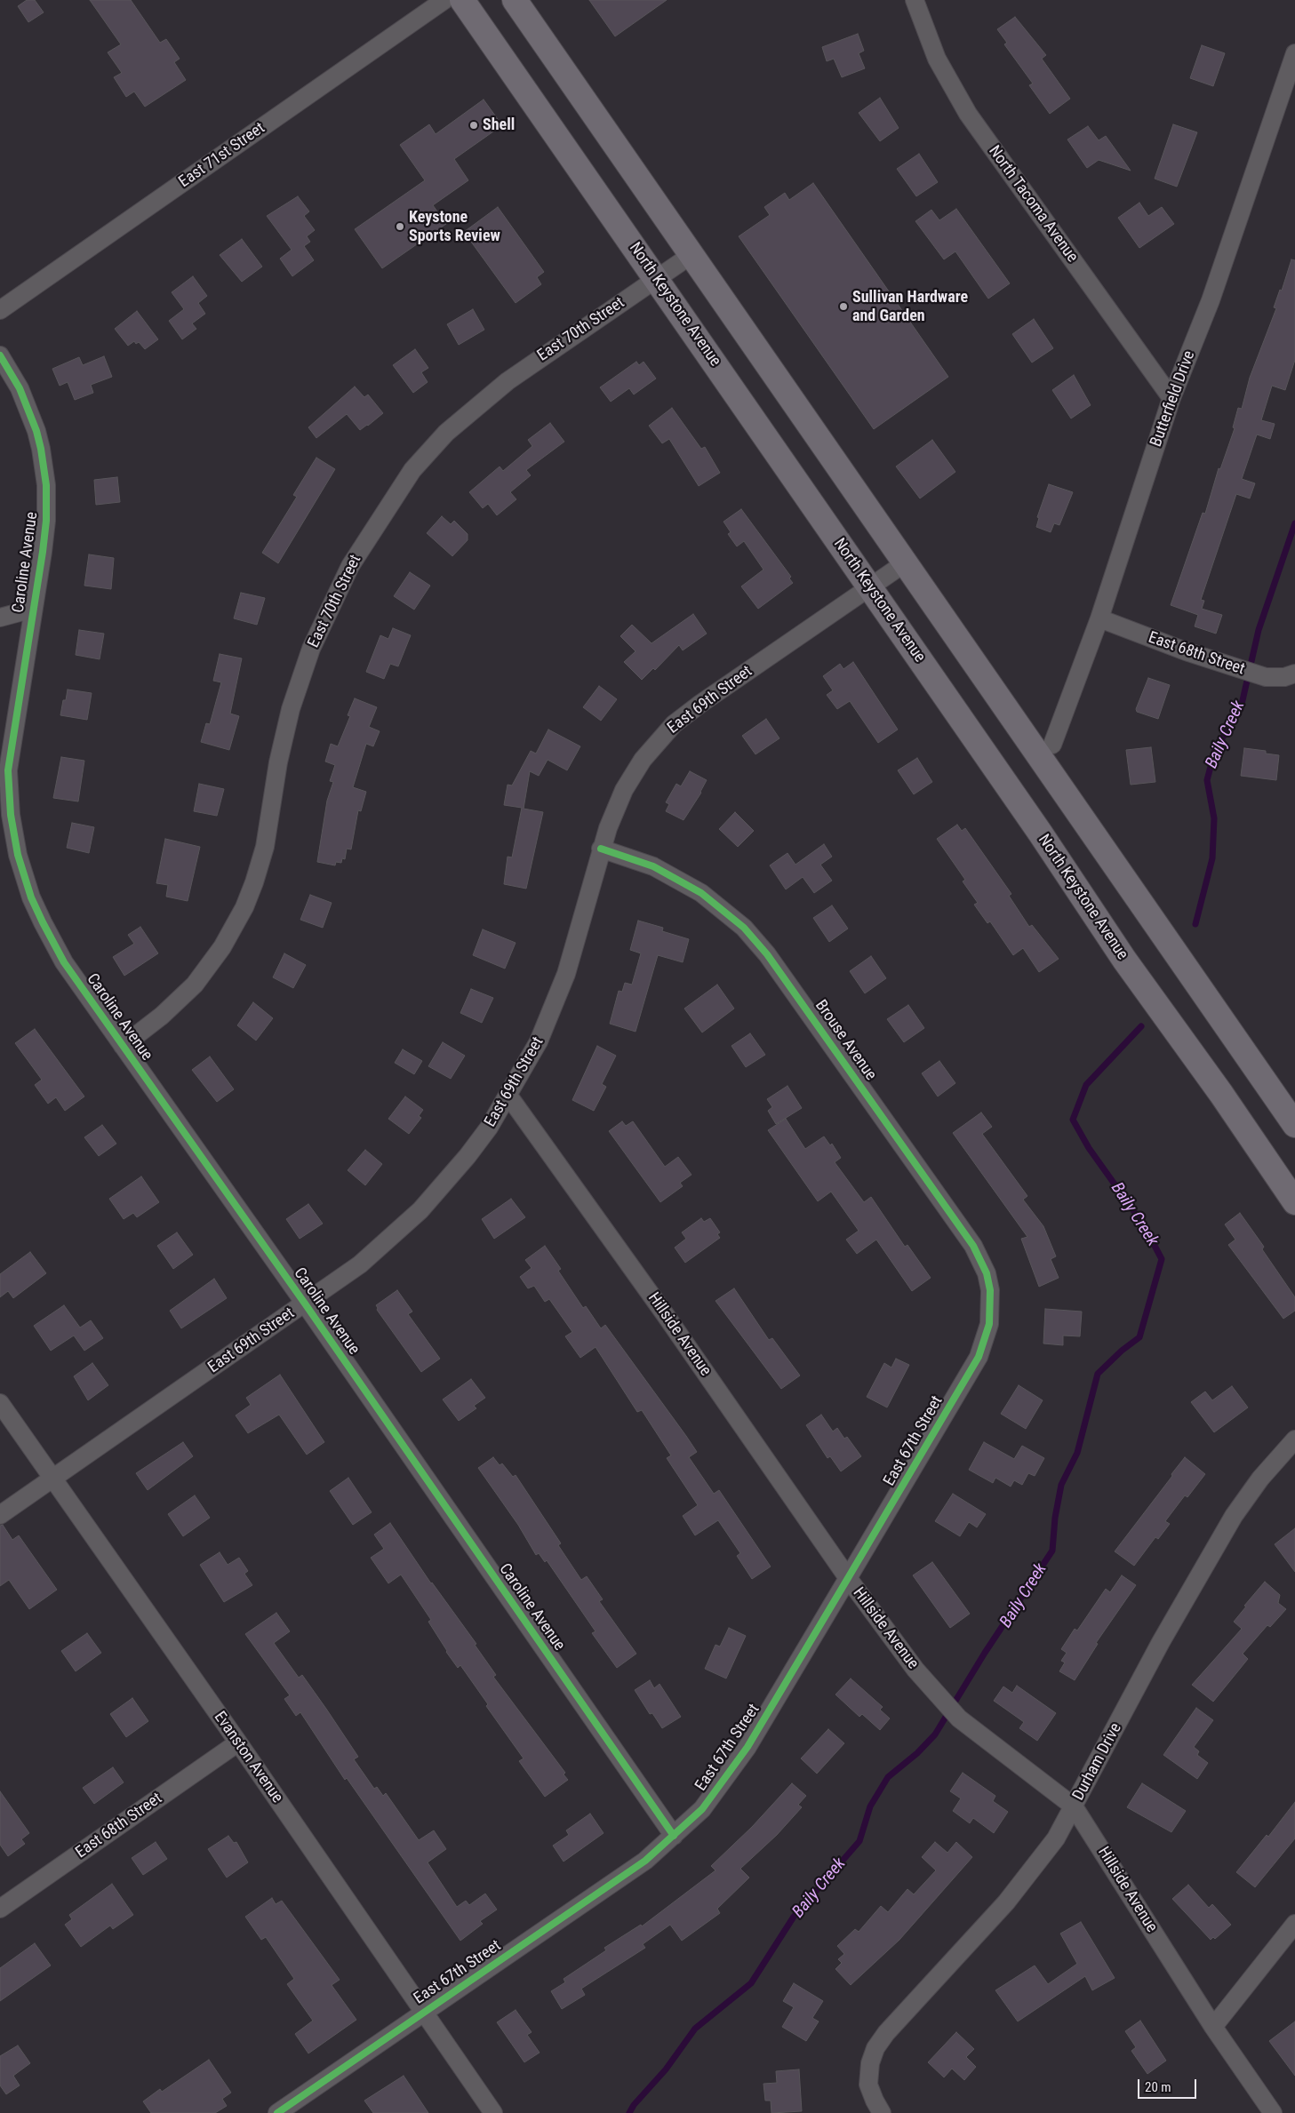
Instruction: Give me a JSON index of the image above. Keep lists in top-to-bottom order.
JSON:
{
  "streets": {
    "main road": ["North Keystone Avenue"],
    "street": [
      "East 71st Street",
      "North Tacoma Avenue",
      "East 70th Street",
      "Butterfield Drive",
      "Caroline Avenue",
      "East 68th Street",
      "East 69th Street",
      "Brouse Avenue",
      "Hillside Avenue",
      "East 67th Street",
      "Evanston Avenue",
      "Durham Drive"
    ]
  },
  "crossings": [
    ["North Tacoma Avenue", "Butterfield Drive"],
    ["North Keystone Avenue", "East 70th Street"],
    ["North Keystone Avenue", "East 69th Street"],
    ["East 70th Street", "Caroline Avenue"],
    ["Butterfield Drive", "East 68th Street"],
    ["Caroline Avenue", "East 69th Street"],
    ["Caroline Avenue", "East 67th Street"],
    ["East 68th Street", "Evanston Avenue"],
    ["East 69th Street", "Brouse Avenue"],
    ["East 69th Street", "Hillside Avenue"],
    ["East 69th Street", "Evanston Avenue"],
    ["Brouse Avenue", "East 67th Street"],
    ["Hillside Avenue", "East 67th Street"],
    ["Hillside Avenue", "Durham Drive"],
    ["East 67th Street", "Evanston Avenue"]
  ],
  "water": ["Baily Creek"],
  "places": ["Shell", "Keystone Sports Review", "Sullivan Hardware and Garden"],
  "scale_bar": "20 m"
}
